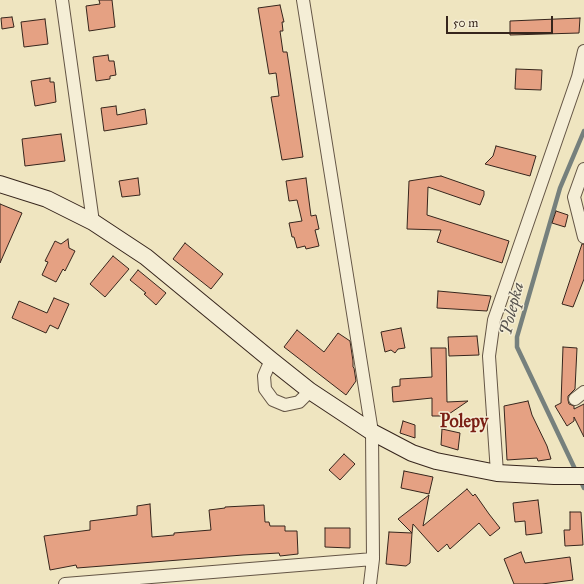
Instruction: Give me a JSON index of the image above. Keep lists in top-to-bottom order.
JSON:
{
  "districts": ["Polepy"],
  "water": ["Polepka"],
  "scale_bar": "50 m"
}
